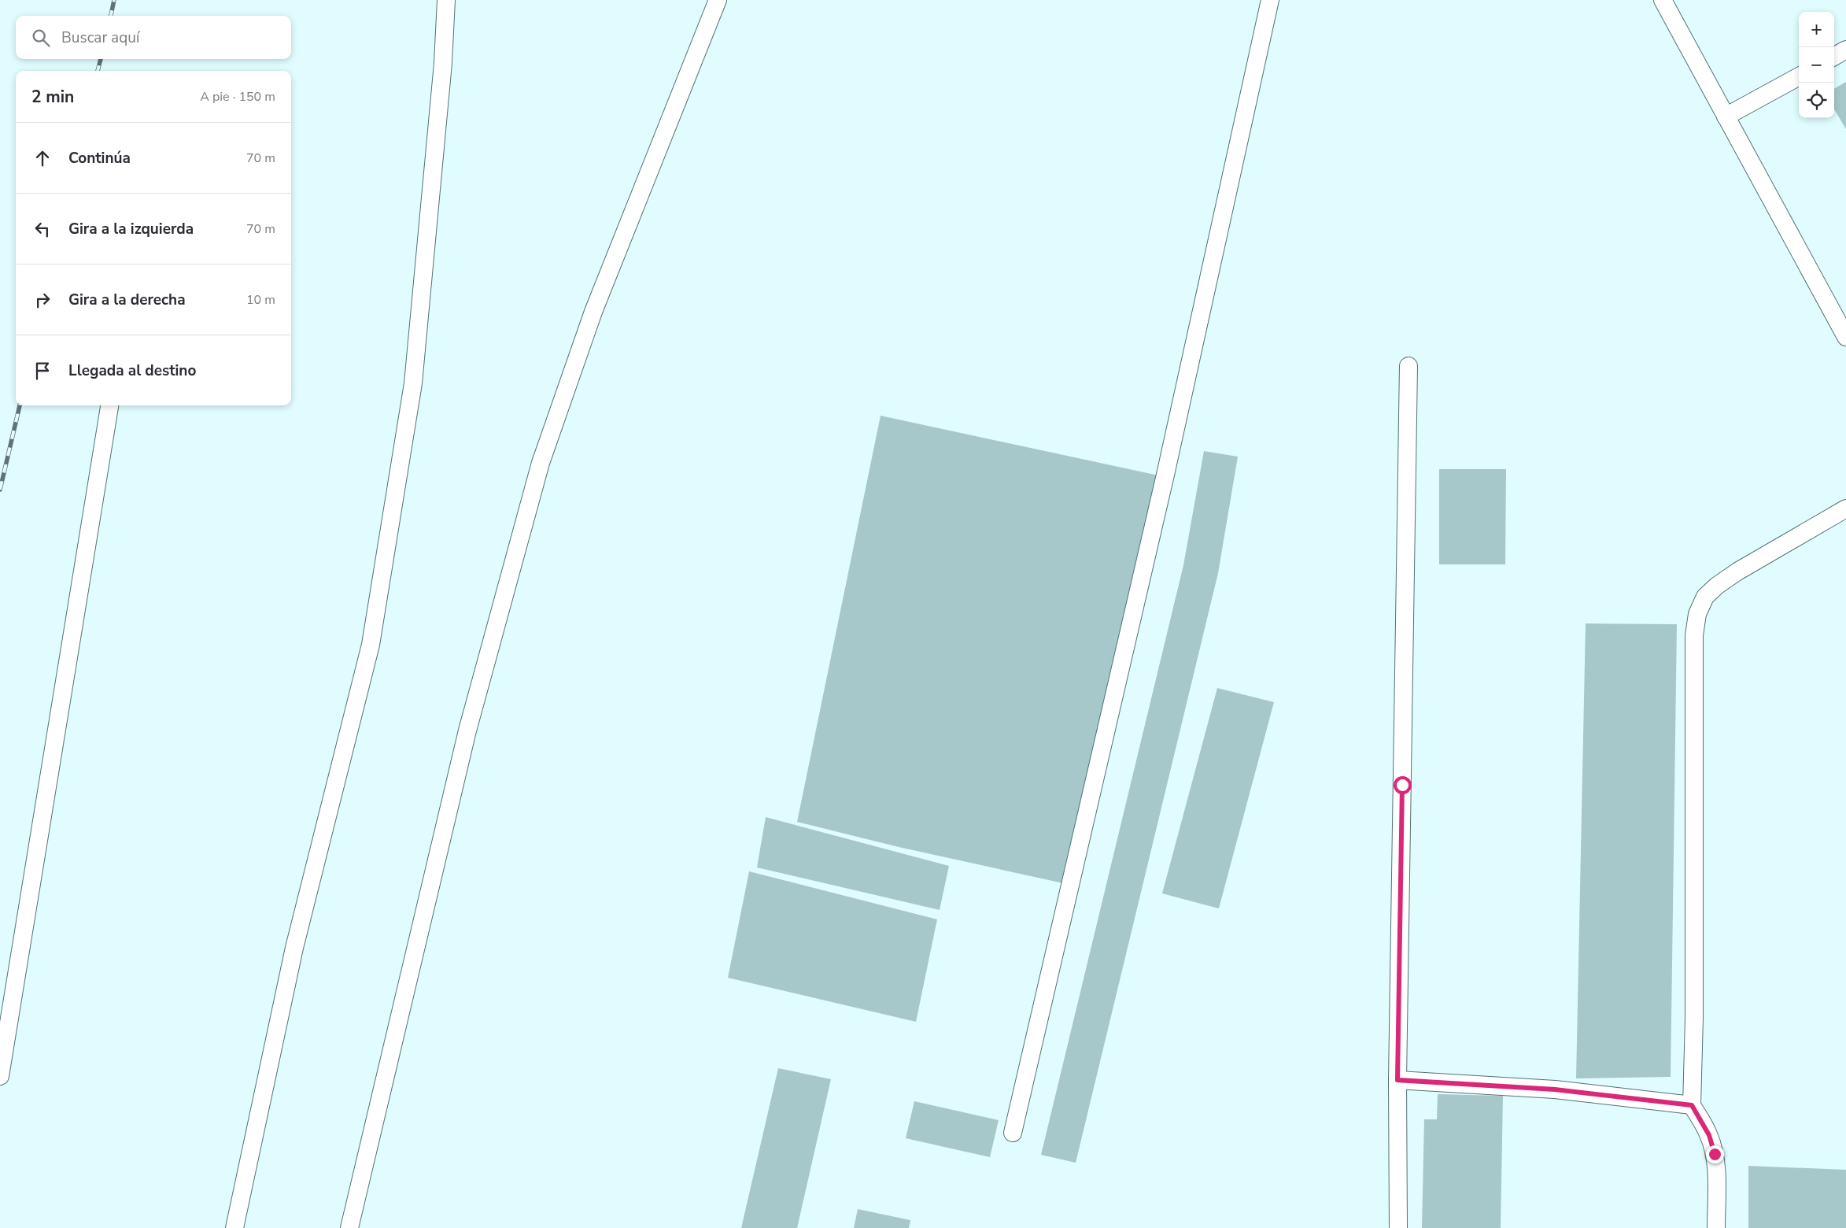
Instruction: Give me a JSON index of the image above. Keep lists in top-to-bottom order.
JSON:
{
  "page": {
    "map_buttons": ["+", "−"],
    "search": "Buscar aquí",
    "heading": ["2 min", "A pie · 150 m"],
    "list": [
      ["Continúa", "70 m"],
      ["Gira a la izquierda", "70 m"],
      ["Gira a la derecha", "10 m"],
      "Llegada al destino"
    ]
  }
}
